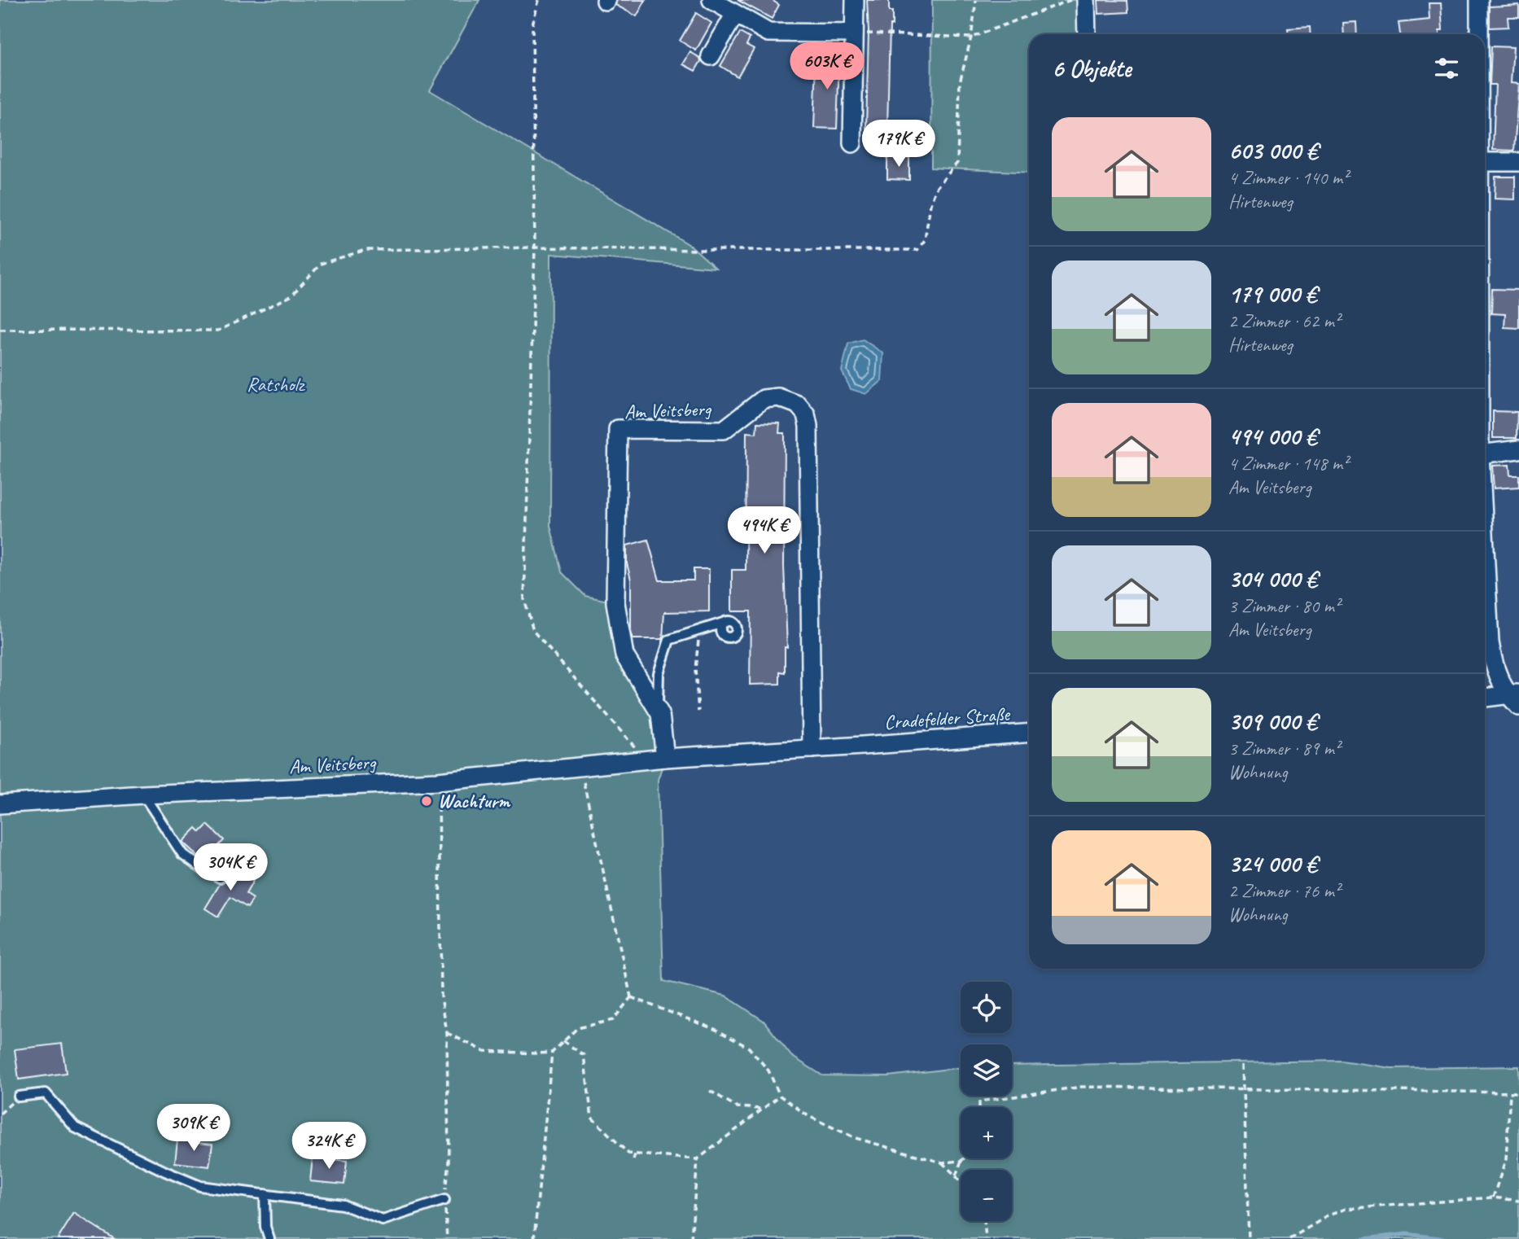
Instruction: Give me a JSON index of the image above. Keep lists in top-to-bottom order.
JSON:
{
  "streets": {
    "street": ["Am Veitsberg", "Cradefelder Straße"]
  },
  "crossings": [
    ["Am Veitsberg", "Cradefelder Straße"]
  ],
  "parks": ["Ratsholz"],
  "places": ["Wachturm"],
  "page": {
    "heading": "6 Objekte",
    "price": [
      "603K €",
      "179K €",
      "494K €",
      "304K €",
      "309K €",
      "324K €"
    ],
    "list": [
      {
        "name": "603 000 €",
        "note": "4 Zimmer · 140 m² · Hirtenweg"
      },
      {
        "name": "179 000 €",
        "note": "2 Zimmer · 62 m² · Hirtenweg"
      },
      {
        "name": "494 000 €",
        "note": "4 Zimmer · 148 m² · Am Veitsberg"
      },
      {
        "name": "304 000 €",
        "note": "3 Zimmer · 80 m² · Am Veitsberg"
      },
      {
        "name": "309 000 €",
        "note": "3 Zimmer · 89 m² · Wohnung"
      },
      {
        "name": "324 000 €",
        "note": "2 Zimmer · 76 m² · Wohnung"
      }
    ],
    "map_buttons": ["+", "−"]
  }
}
